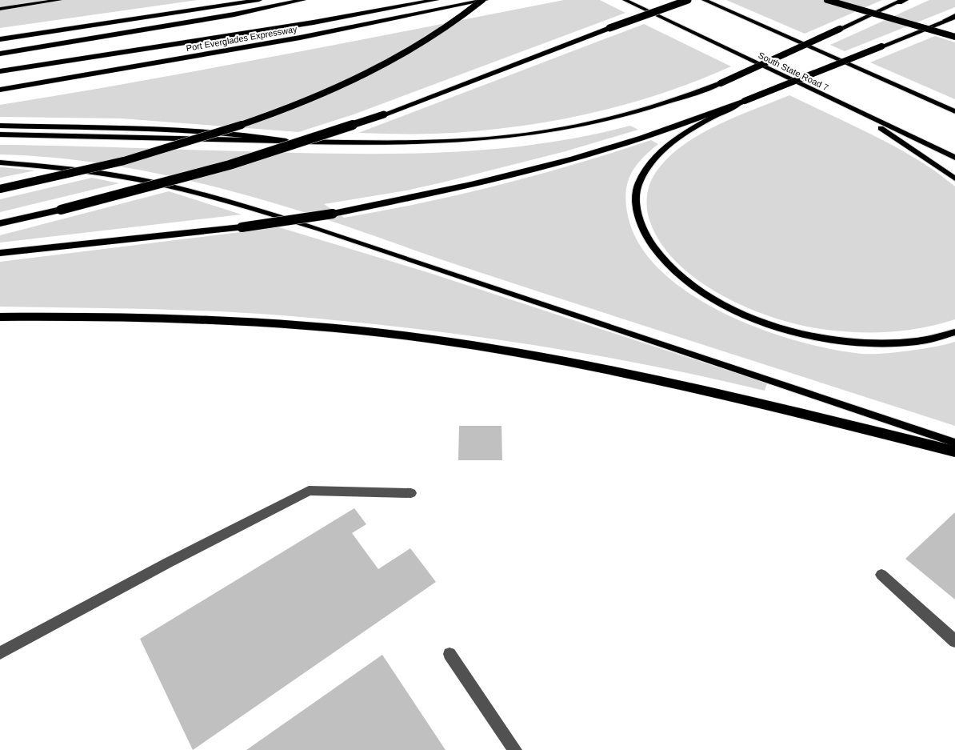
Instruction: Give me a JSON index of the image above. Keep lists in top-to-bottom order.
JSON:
{
  "streets": {
    "highway": ["Port Everglades Expressway"],
    "main road": ["South State Road 7"]
  }
}
